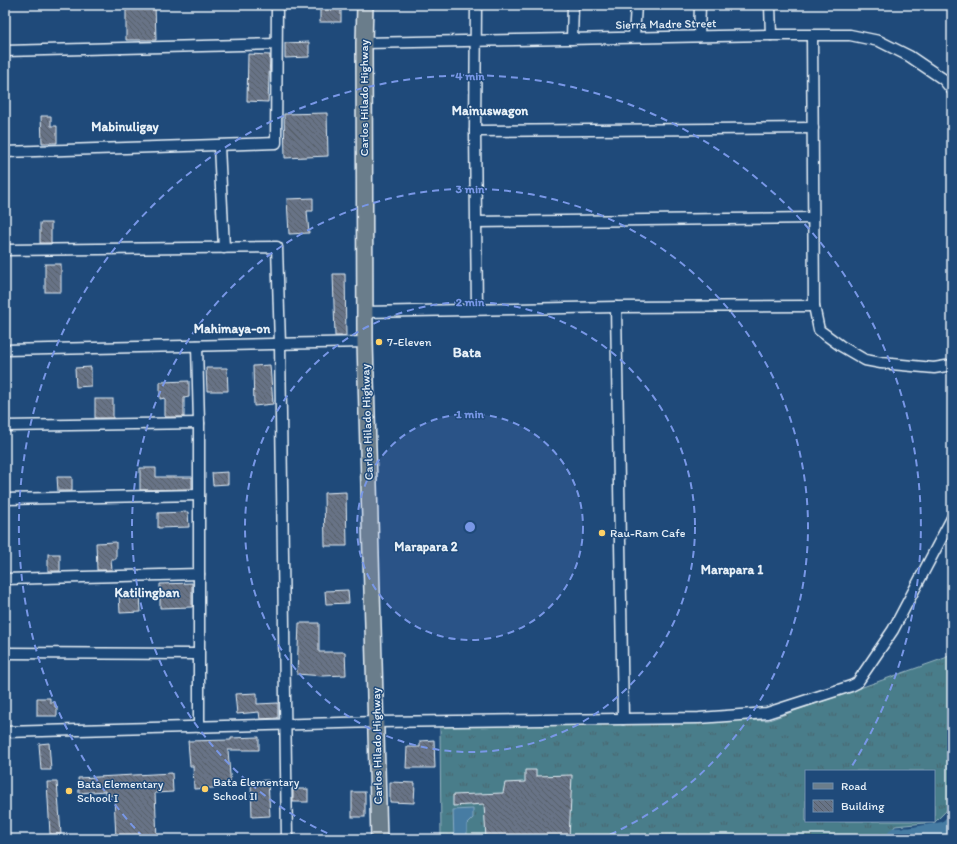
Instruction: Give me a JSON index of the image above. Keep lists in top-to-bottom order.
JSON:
{
  "streets": {
    "main road": ["Carlos Hilado Highway"],
    "street": ["Sierra Madre Street"]
  },
  "crossings": [
    ["Sierra Madre Street", "Carlos Hilado Highway"]
  ],
  "districts": [
    "Mainuswagon",
    "Mabinuligay",
    "Mahimaya-on",
    "Bata",
    "Marapara 2",
    "Marapara 1",
    "Katilingban"
  ],
  "places": [
    "7-Eleven",
    "Rau-Ram Cafe",
    "Bata Elementary School II",
    "Bata Elementary School I"
  ],
  "legend": ["Road", "Building"],
  "rings": [
    "4 min",
    "3 min",
    "2 min",
    "1 min"
  ]
}
